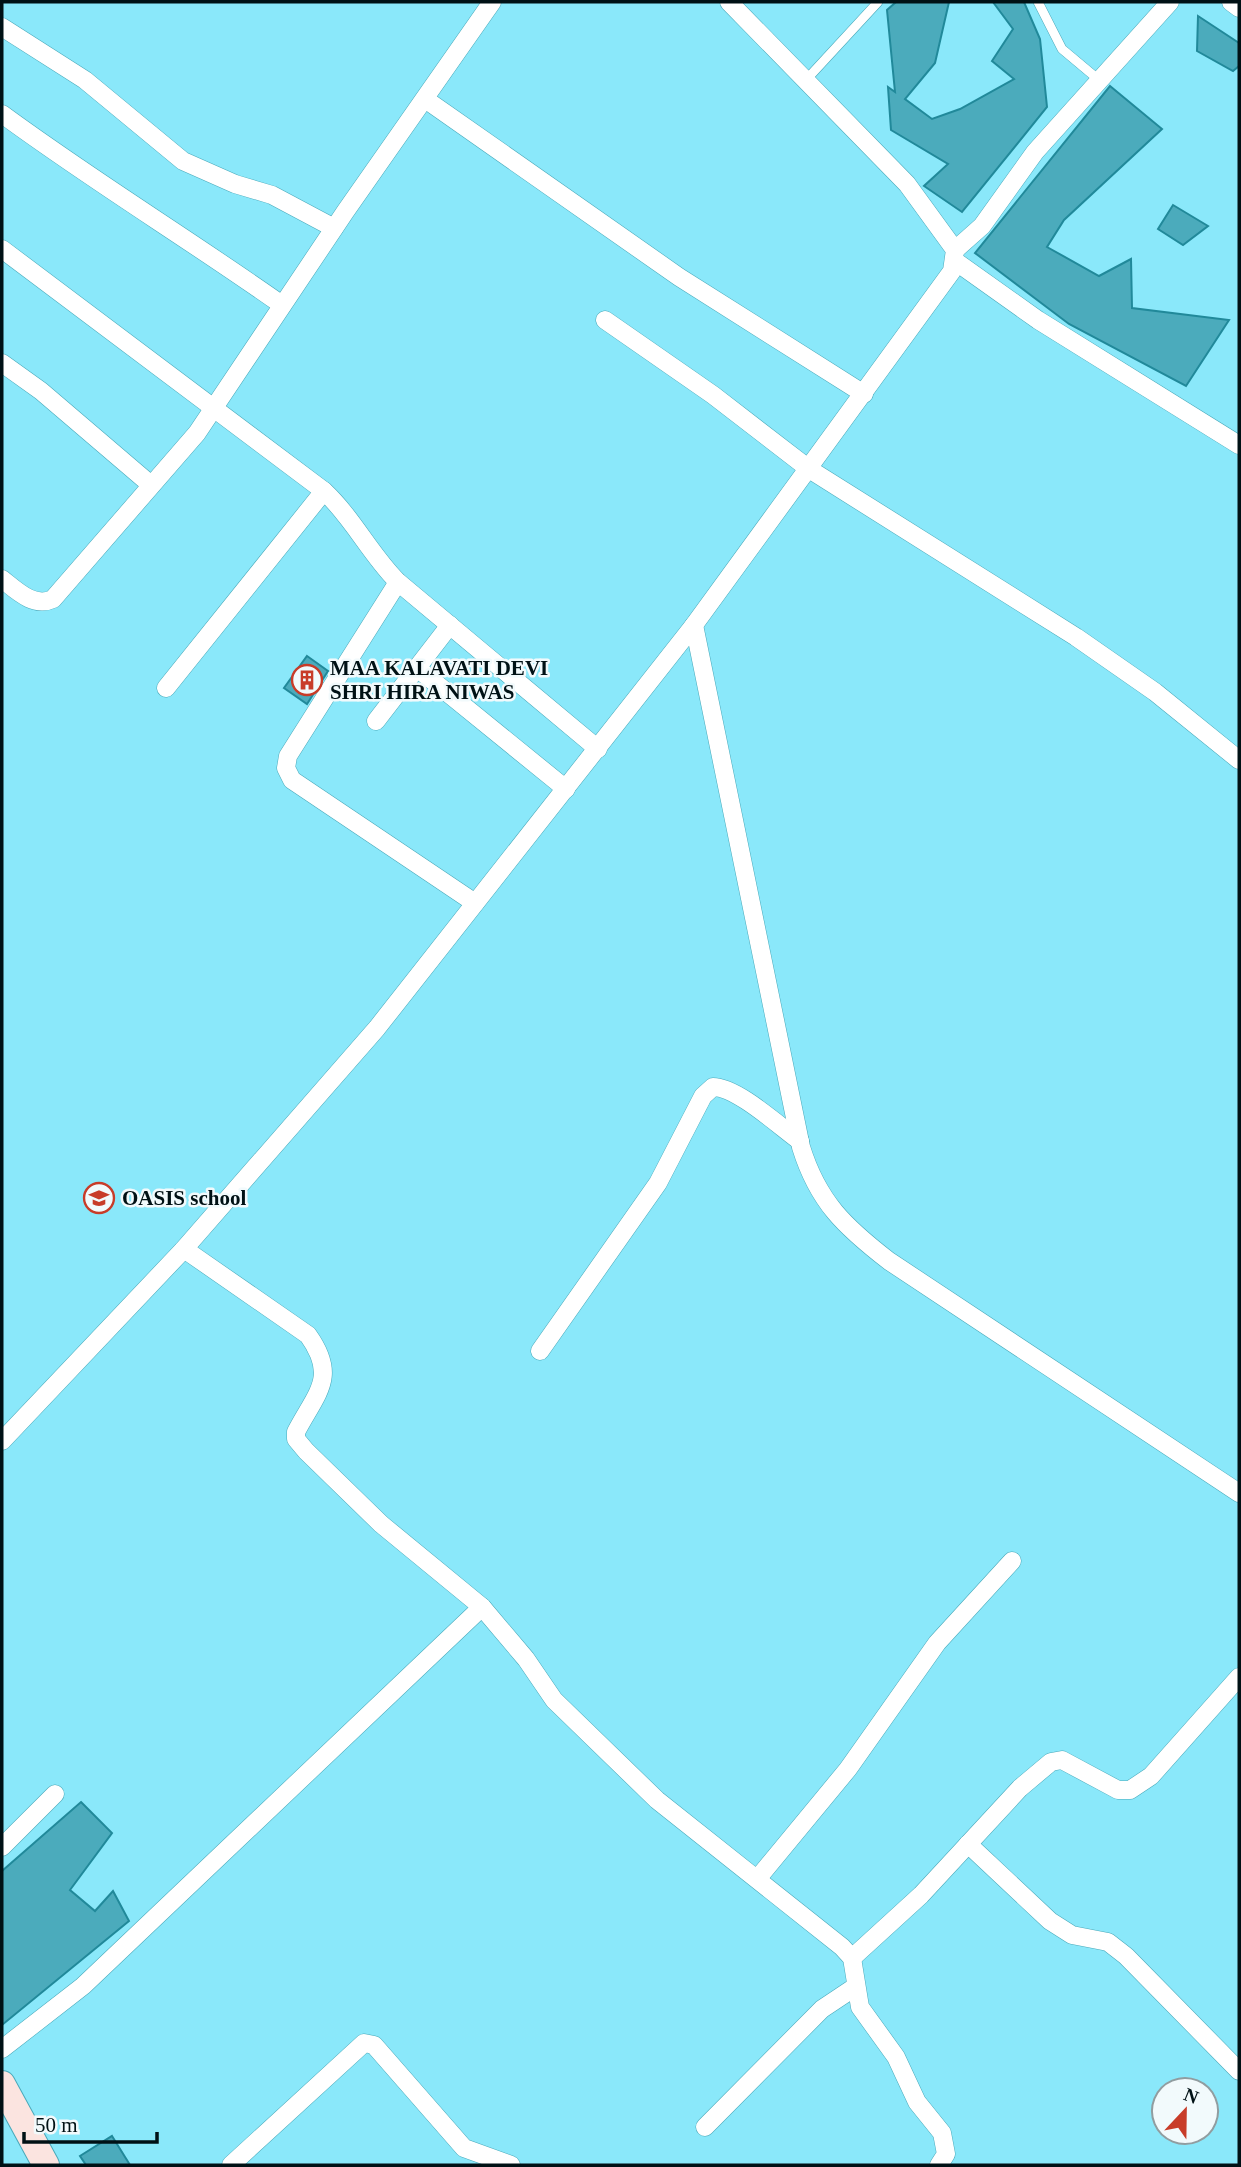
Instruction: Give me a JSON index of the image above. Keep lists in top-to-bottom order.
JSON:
{
  "places": {
    "building": ["MAA KALAVATI DEVI SHRI HIRA NIWAS"],
    "school or university": ["OASIS school"]
  },
  "scale_bar": "50 m",
  "north": "top"
}
